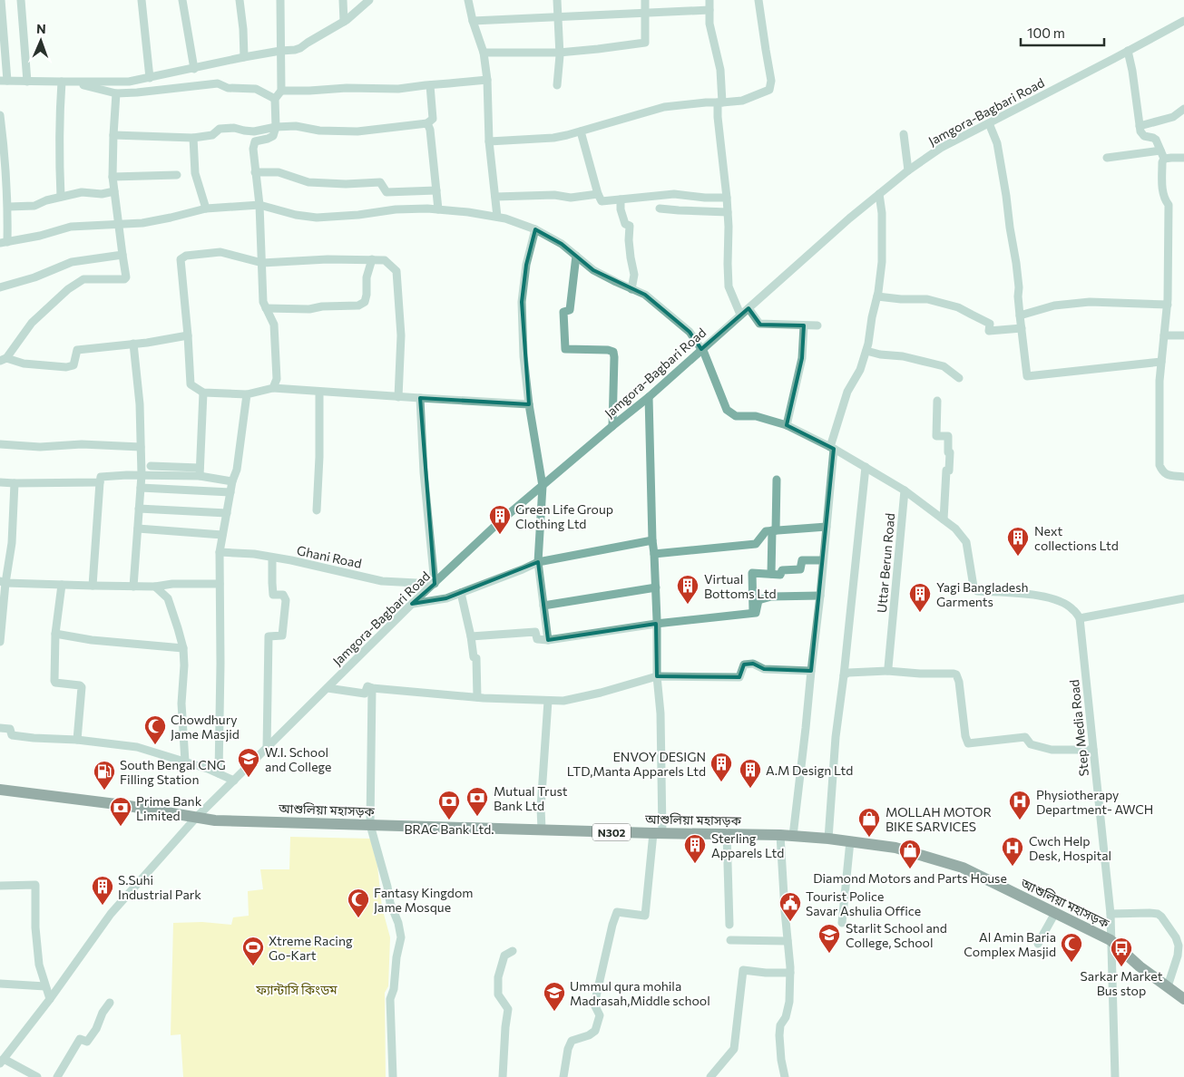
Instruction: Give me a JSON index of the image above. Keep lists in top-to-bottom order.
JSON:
{
  "streets": {
    "highway": ["আশুলিয়া মহাসড়ক", "N302"],
    "street": [
      "Jamgora-Bagbari Road",
      "Ghani Road",
      "Uttar Berun Road",
      "Step Media Road"
    ]
  },
  "crossings": [
    ["Jamgora-Bagbari Road", "Ghani Road"],
    ["Jamgora-Bagbari Road", "আশুলিয়া মহাসড়ক"],
    ["Step Media Road", "আশুলিয়া মহাসড়ক"]
  ],
  "parks": ["ফ্যান্টাসি কিংডম"],
  "places": {
    "building": [
      "Green Life Group Clothing Ltd",
      "Next collections Ltd",
      "Virtual Bottoms Ltd",
      "Yagi Bangladesh Garments",
      "ENVOY DESIGN LTD,Manta Apparels Ltd",
      "A.M Design Ltd",
      "Sterling Apparels Ltd",
      "S.Suhi Industrial Park"
    ],
    "mosque": ["Chowdhury Jame Masjid", "Fantasy Kingdom Jame Mosque", "Al Amin Baria Complex Masjid"],
    "school or university": ["W.I. School and College", "Starlit School and College, School", "Ummul qura mohila Madrasah,Middle school"],
    "fuel station": ["South Bengal CNG Filling Station"],
    "bank": ["Mutual Trust Bank Ltd", "BRAC Bank Ltd.", "Prime Bank Limited"],
    "hospital": ["Physiotherapy Department- AWCH", "Cwch Help Desk, Hospital"],
    "shop": ["MOLLAH MOTOR BIKE SARVICES", "Diamond Motors and Parts House"],
    "public building": ["Tourist Police Savar Ashulia Office"],
    "sports": ["Xtreme Racing Go-Kart"],
    "bus stop": ["Sarkar Market Bus stop"]
  },
  "scale_bar": "100 m",
  "north": "top"
}
